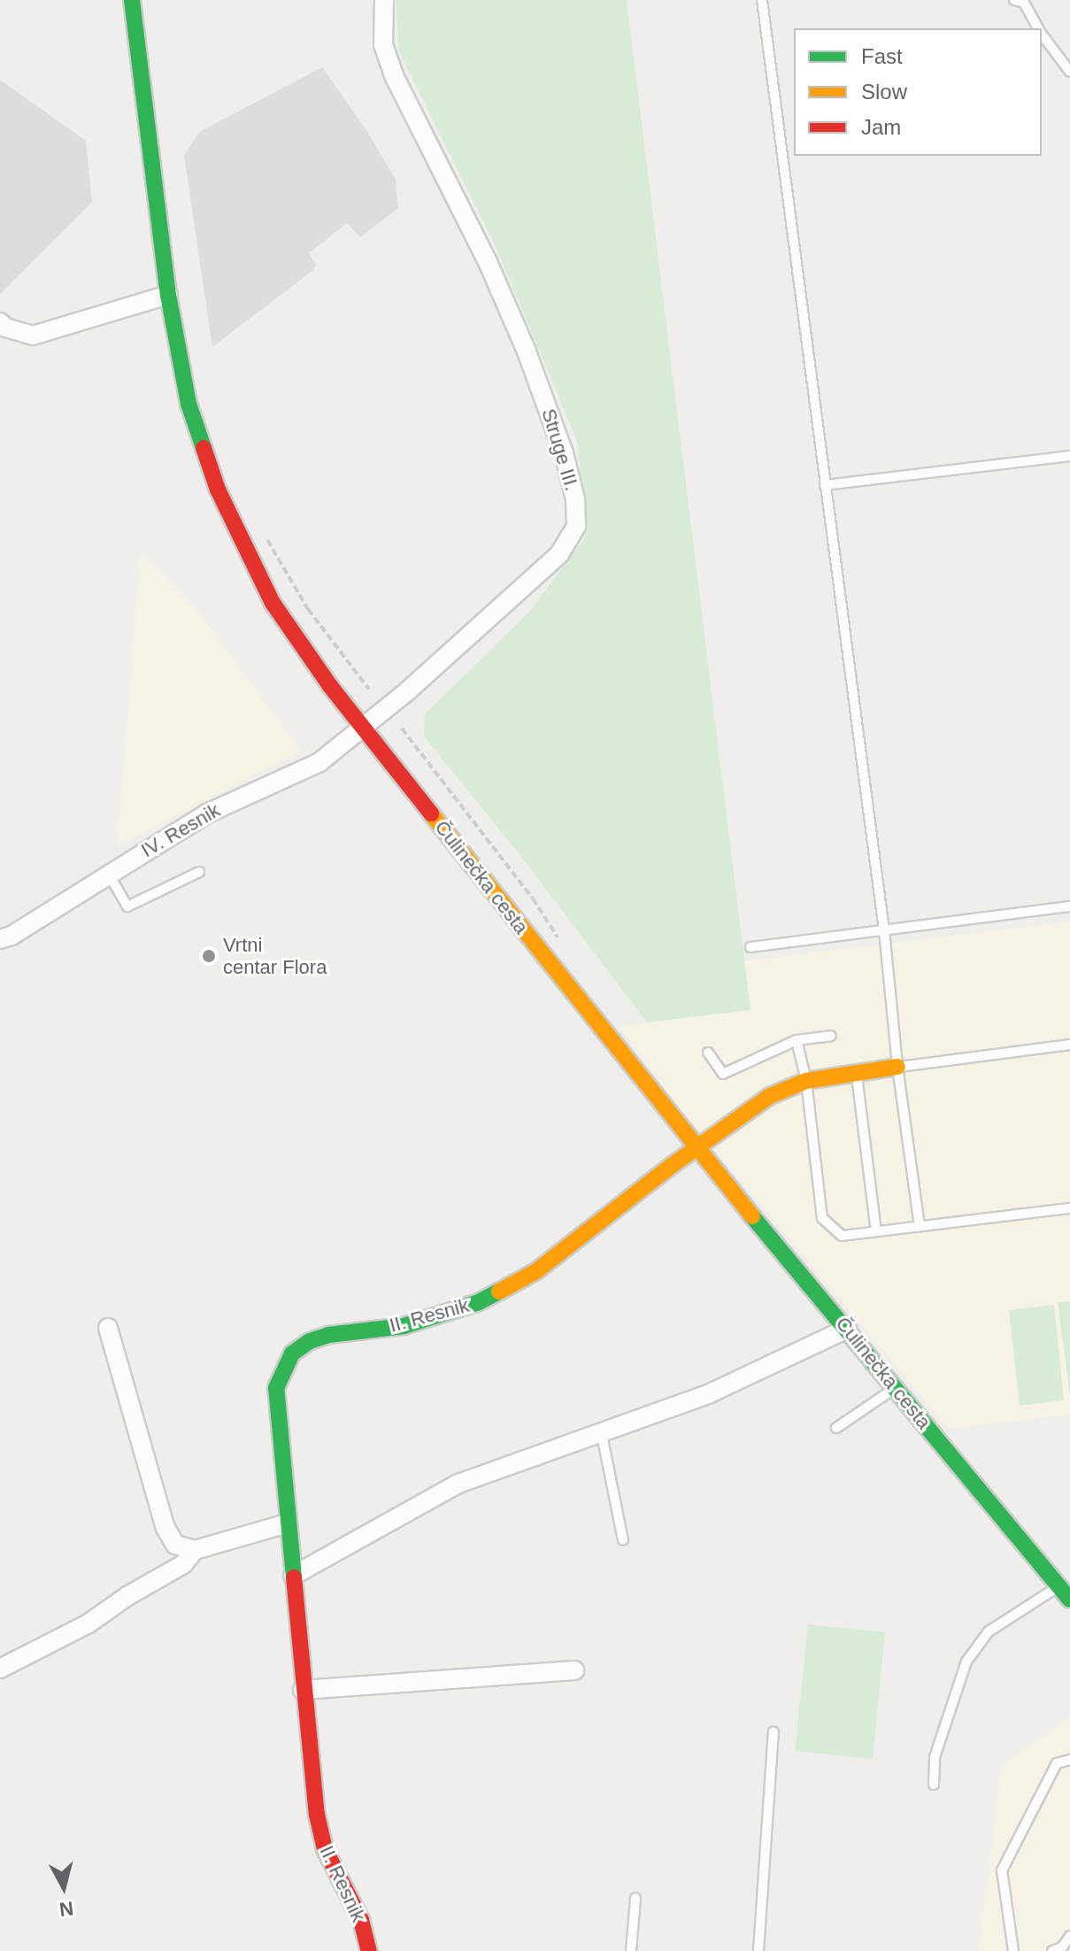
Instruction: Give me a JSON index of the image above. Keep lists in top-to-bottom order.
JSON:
{
  "streets": {
    "street": [
      "Struge III.",
      "IV. Resnik",
      "Čulinečka cesta",
      "II. Resnik"
    ]
  },
  "crossings": [
    ["Struge III.", "IV. Resnik"],
    ["Struge III.", "Čulinečka cesta"],
    ["IV. Resnik", "Čulinečka cesta"],
    ["Čulinečka cesta", "II. Resnik"]
  ],
  "places": ["Vrtni centar Flora"],
  "legend": ["Fast", "Slow", "Jam"],
  "north": "bottom"
}
